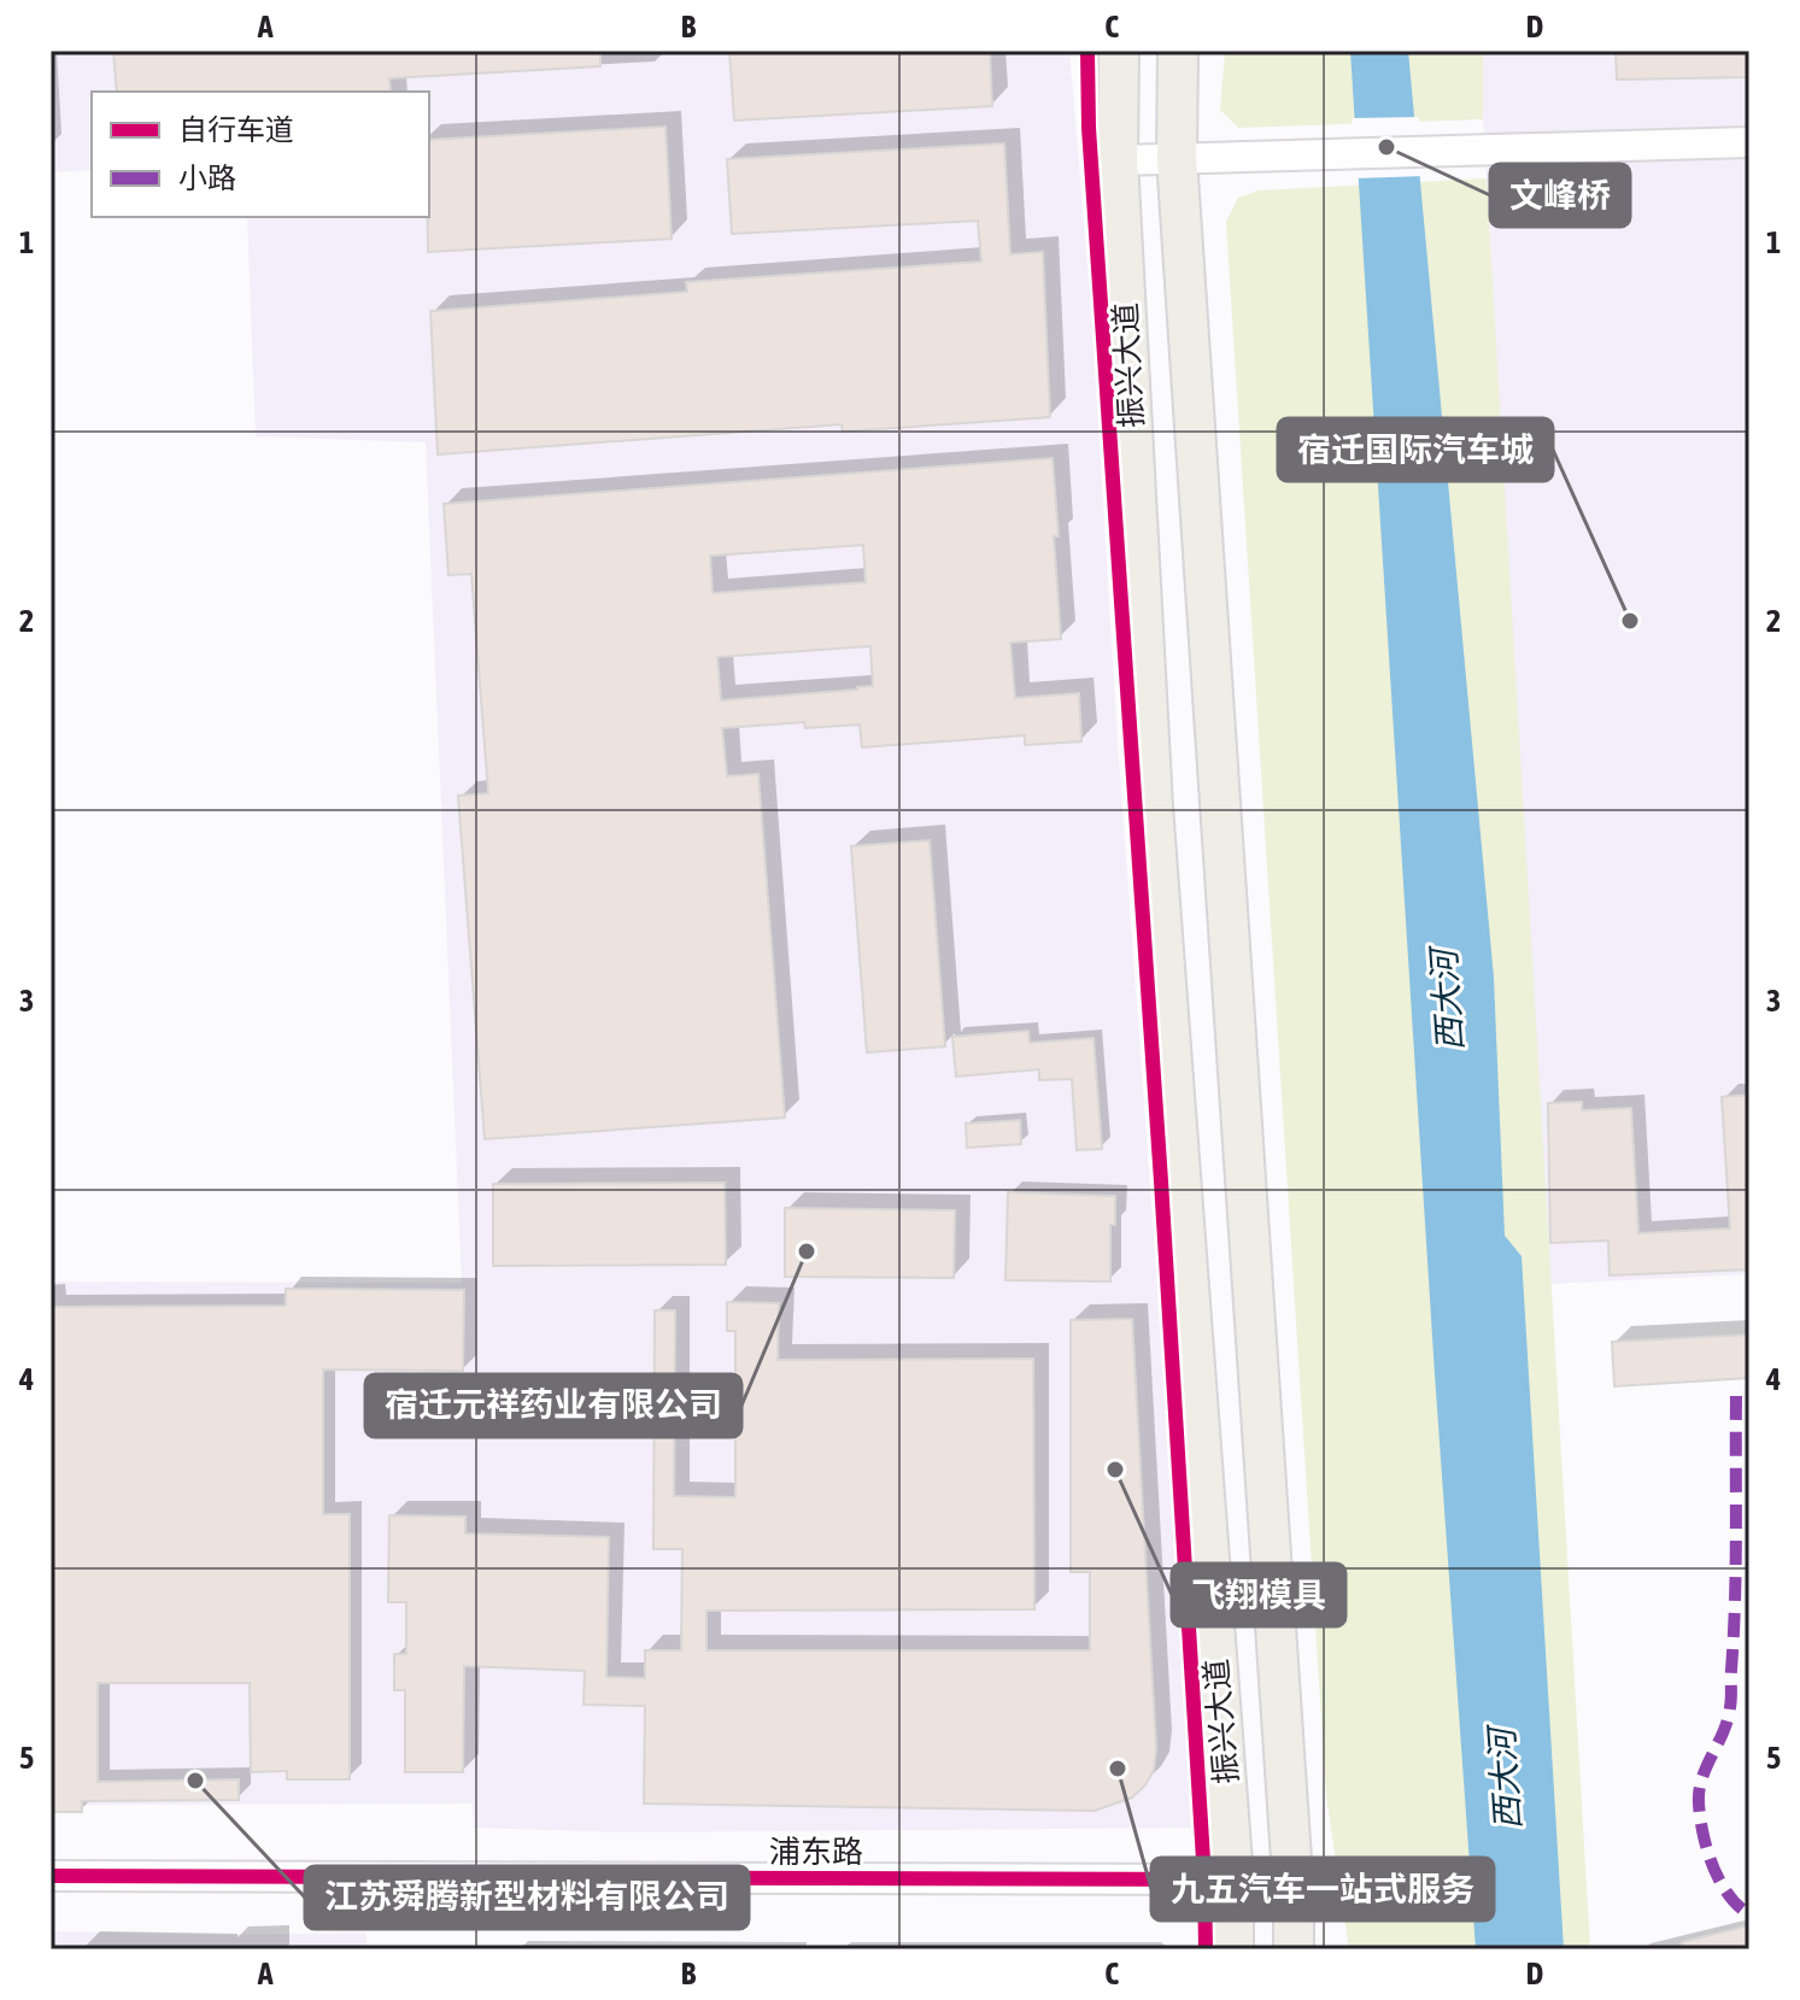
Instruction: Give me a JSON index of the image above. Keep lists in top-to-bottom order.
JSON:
{
  "streets": {
    "main road": ["振兴大道"],
    "street": ["浦东路"]
  },
  "crossings": [
    ["振兴大道", "浦东路"]
  ],
  "water": ["西大河"],
  "places": [
    "文峰桥",
    "宿迁国际汽车城",
    "宿迁元祥药业有限公司",
    "飞翔模具",
    "九五汽车一站式服务",
    "江苏舜腾新型材料有限公司"
  ],
  "legend": ["自行车道", "小路"],
  "grid": {
    "columns": [
      "A",
      "B",
      "C",
      "D"
    ],
    "rows": [
      "1",
      "2",
      "3",
      "4",
      "5"
    ]
  }
}
